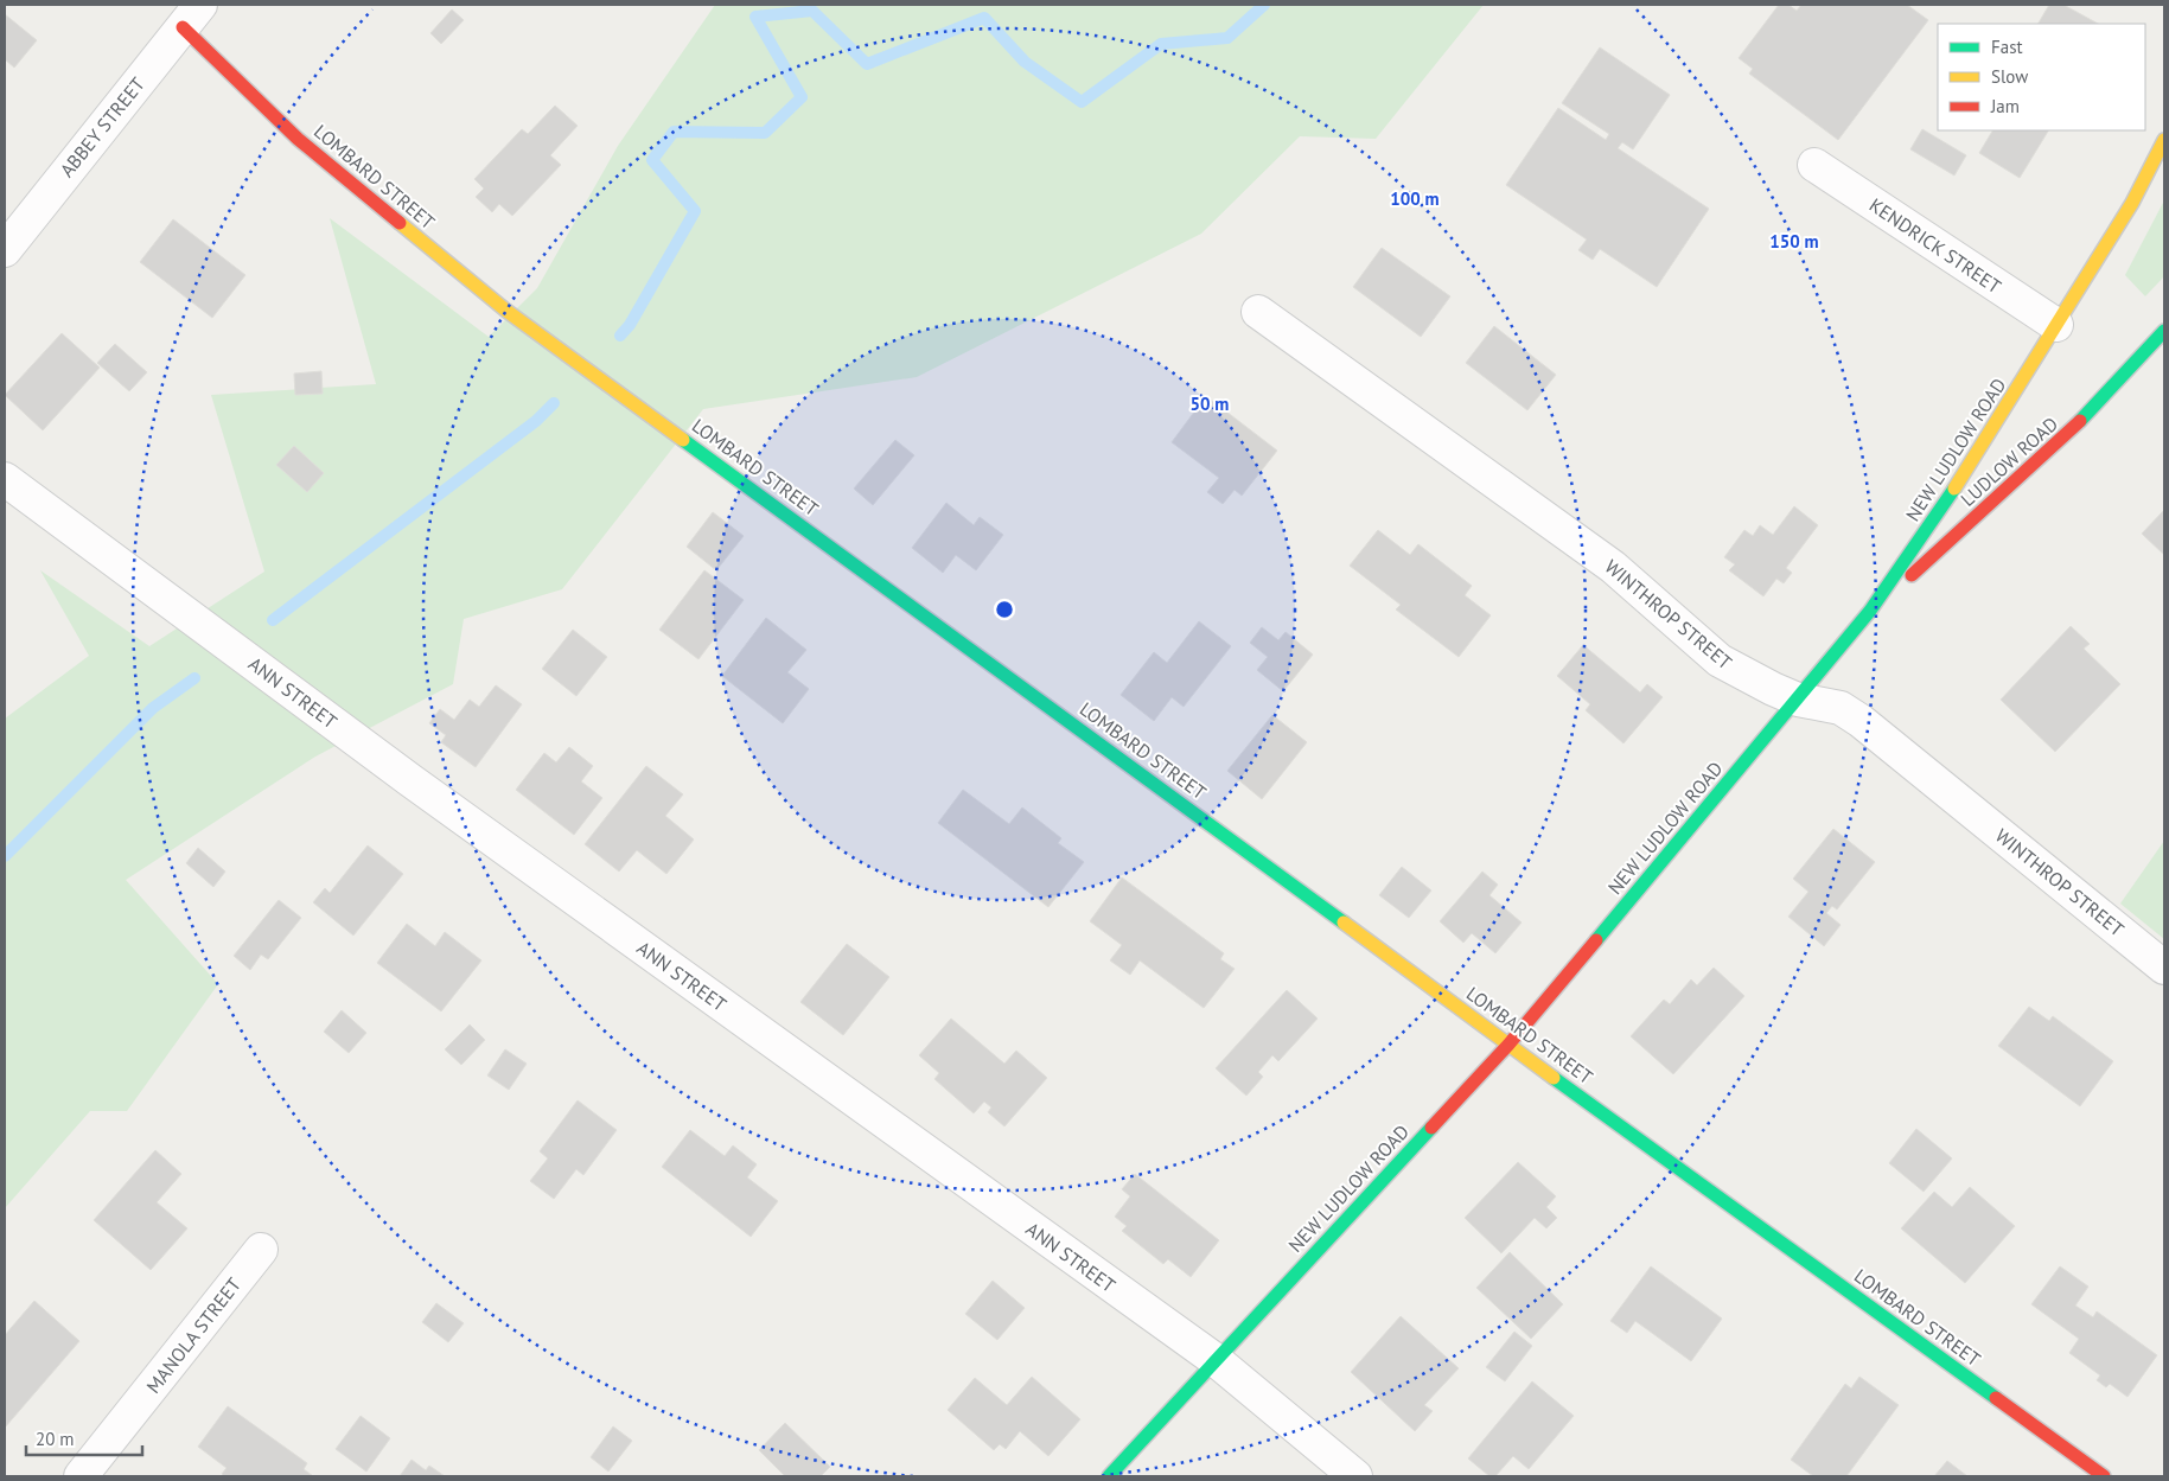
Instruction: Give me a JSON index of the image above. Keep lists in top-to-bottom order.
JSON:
{
  "streets": {
    "street": [
      "ABBEY STREET",
      "LOMBARD STREET",
      "KENDRICK STREET",
      "NEW LUDLOW ROAD",
      "LUDLOW ROAD",
      "WINTHROP STREET",
      "ANN STREET",
      "MANOLA STREET"
    ]
  },
  "crossings": [
    ["ABBEY STREET", "LOMBARD STREET"],
    ["LOMBARD STREET", "NEW LUDLOW ROAD"],
    ["KENDRICK STREET", "NEW LUDLOW ROAD"],
    ["NEW LUDLOW ROAD", "LUDLOW ROAD"],
    ["NEW LUDLOW ROAD", "WINTHROP STREET"],
    ["NEW LUDLOW ROAD", "ANN STREET"]
  ],
  "legend": ["Fast", "Slow", "Jam"],
  "scale_bar": "20 m",
  "rings": ["100 m", "150 m", "50 m"]
}
